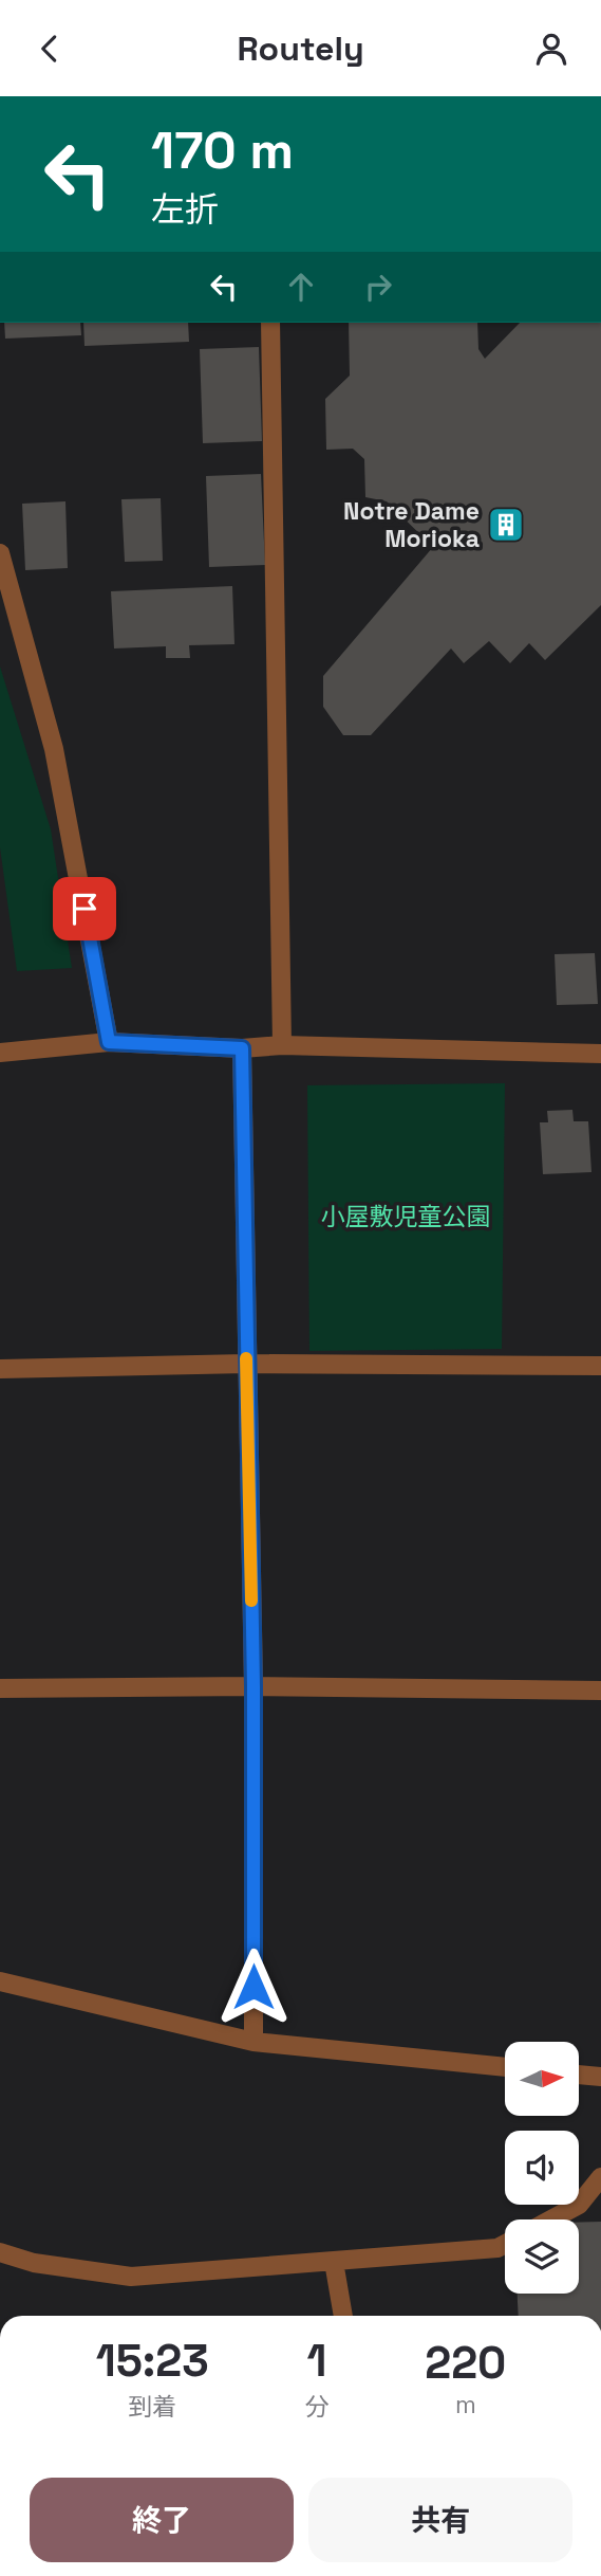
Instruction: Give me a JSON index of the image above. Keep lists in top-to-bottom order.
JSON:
{
  "parks": ["小屋敷児童公園"],
  "places": {
    "building": ["Notre Dame Morioka"]
  },
  "north": "right",
  "page": {
    "header": "Routely",
    "turn": ["170 m", "左折"],
    "eta": [
      "15:23",
      "到着",
      "1",
      "分",
      "220",
      "m"
    ],
    "buttons": ["終了", "共有"]
  }
}
